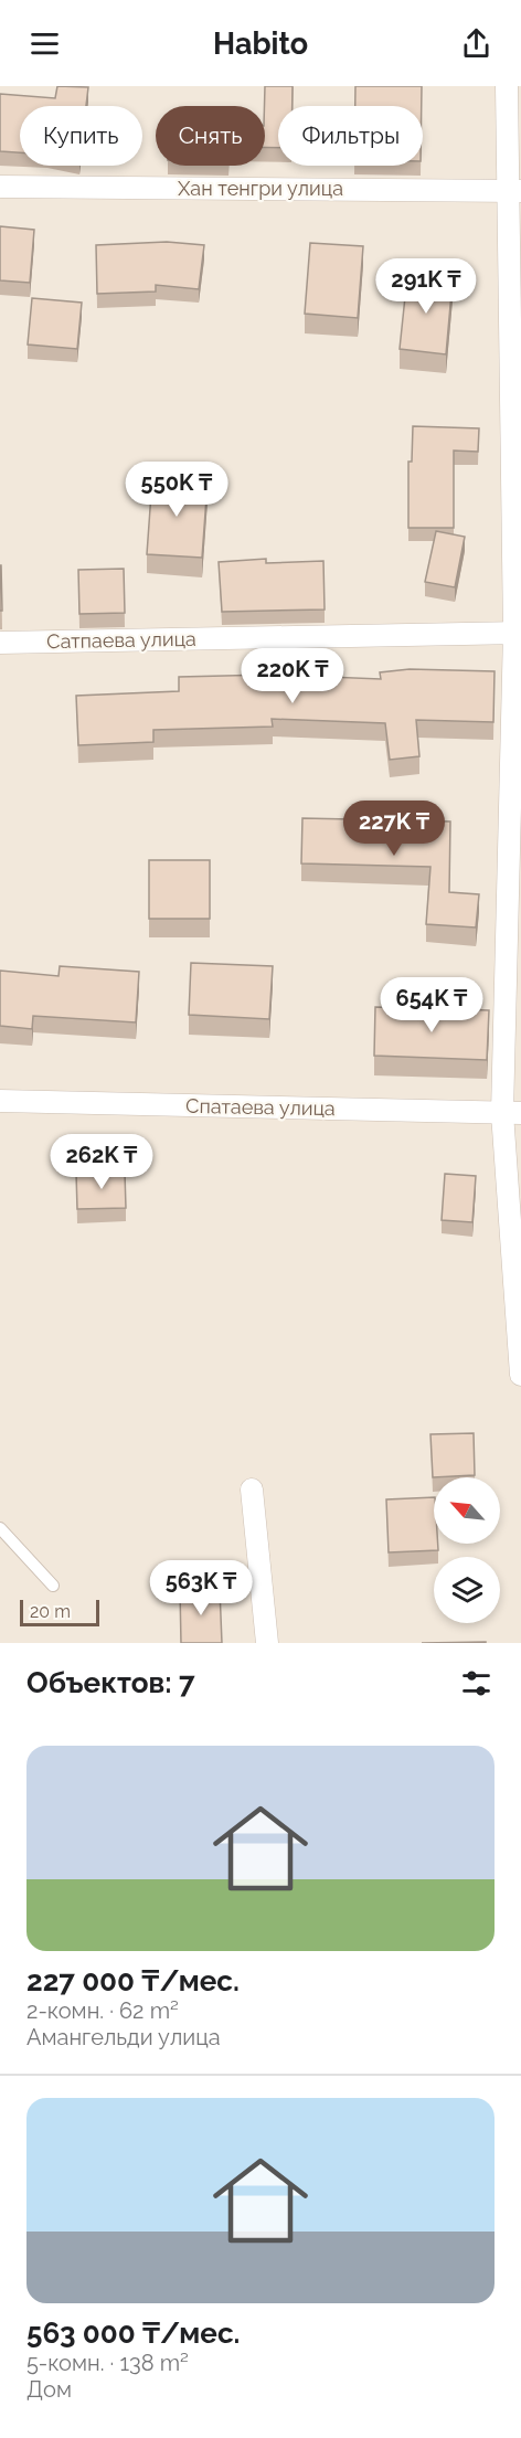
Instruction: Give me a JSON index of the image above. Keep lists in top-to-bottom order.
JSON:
{
  "streets": {
    "street": ["Хан тенгри улица", "Сатпаева улица", "Спатаева улица"]
  },
  "scale_bar": "20 m",
  "north": "top left",
  "page": {
    "header": "Habito",
    "chip": ["Купить", "Снять", "Фильтры"],
    "price": [
      "291K ₸",
      "550K ₸",
      "220K ₸",
      "227K ₸",
      "654K ₸",
      "262K ₸",
      "563K ₸"
    ],
    "scale": "20 m",
    "heading": "Объектов: 7",
    "list": [
      {
        "name": "227 000 ₸/мес.",
        "note": "2-комн. · 62 m² · Амангельди улица"
      },
      {
        "name": "563 000 ₸/мес.",
        "note": "5-комн. · 138 m² · Дом"
      }
    ]
  }
}
